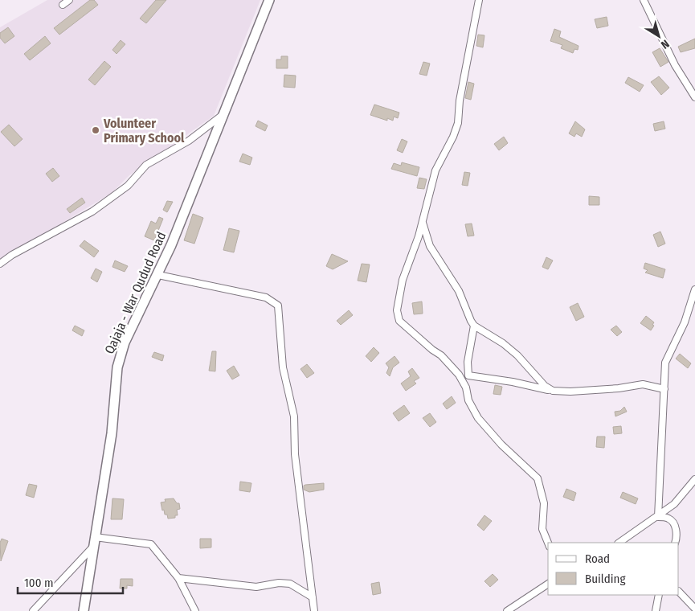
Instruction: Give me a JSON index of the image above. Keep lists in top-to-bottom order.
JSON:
{
  "streets": {
    "street": ["Qajaja - War Qudud Road"]
  },
  "places": ["Volunteer Primary School"],
  "legend": ["Road", "Building"],
  "scale_bar": "100 m",
  "north": "bottom right"
}
